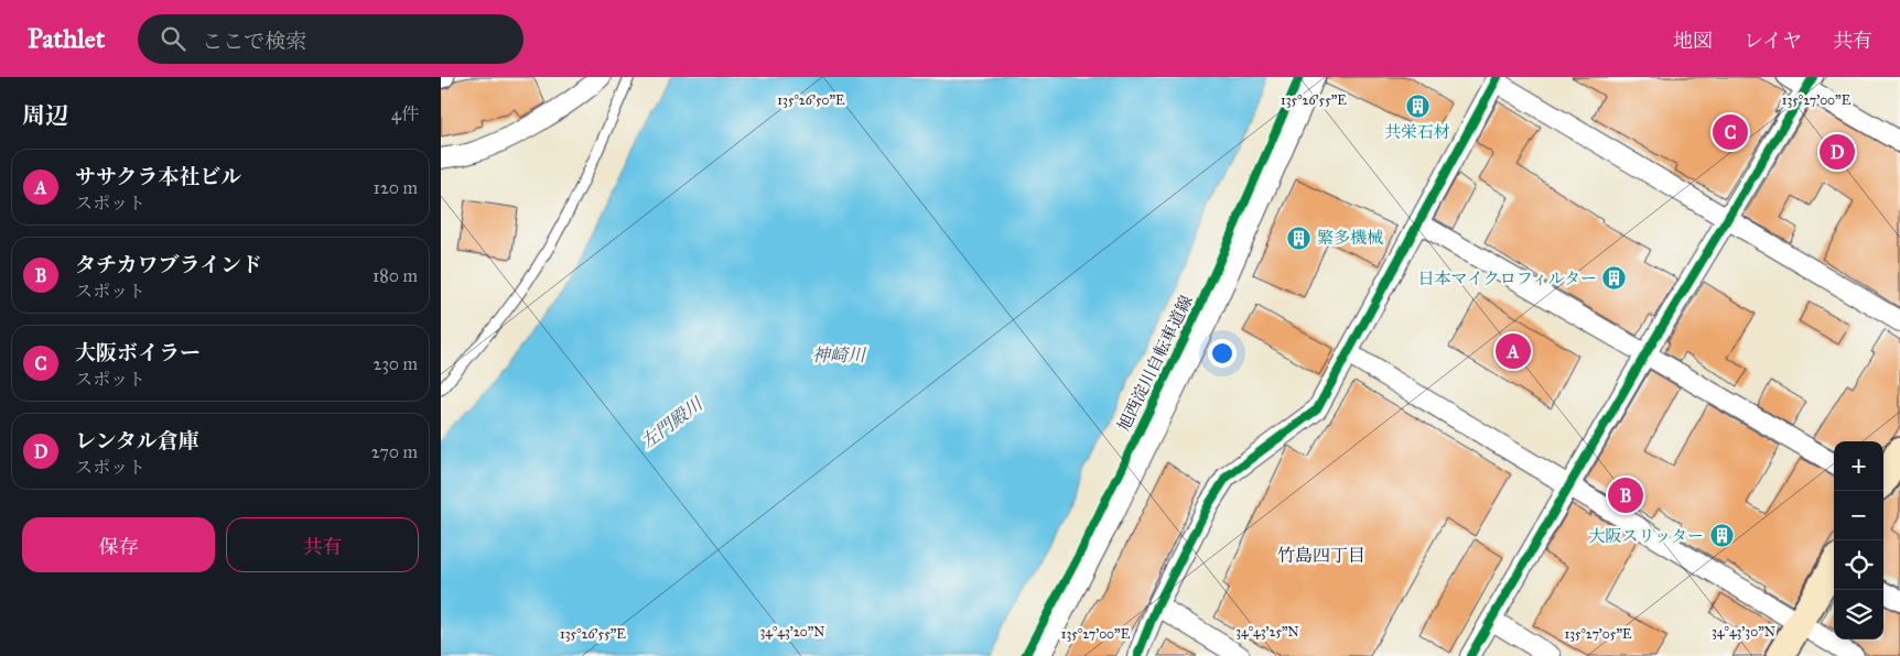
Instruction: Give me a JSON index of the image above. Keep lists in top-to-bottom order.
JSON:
{
  "streets": {
    "cycle path": ["旭西淀川自転車道線"]
  },
  "districts": ["竹島四丁目"],
  "water": ["神崎川", "左門殿川"],
  "places": {
    "building": [
      "共栄石材",
      "繁多機械",
      "日本マイクロフィルター",
      "大阪スリッター"
    ]
  },
  "page": {
    "header": "Pathlet",
    "search": "ここで検索",
    "nav": ["地図", "レイヤ", "共有"],
    "heading": ["周辺", "4件"],
    "pins": [
      "C",
      "D",
      "A",
      "B"
    ],
    "list": [
      {
        "mark": "A",
        "name": "ササクラ本社ビル",
        "note": "スポット",
        "value": "120 m"
      },
      {
        "mark": "B",
        "name": "タチカワブラインド",
        "note": "スポット",
        "value": "180 m"
      },
      {
        "mark": "C",
        "name": "大阪ボイラー",
        "note": "スポット",
        "value": "230 m"
      },
      {
        "mark": "D",
        "name": "レンタル倉庫",
        "note": "スポット",
        "value": "270 m"
      }
    ],
    "map_buttons": ["+", "−"],
    "buttons": ["保存", "共有"]
  },
  "coordinates": [
    "135°26'50\"E",
    "135°26'55\"E",
    "135°27'00\"E",
    "34°43'20\"N",
    "34°43'25\"N",
    "34°43'30\"N",
    "135°27'05\"E"
  ]
}
